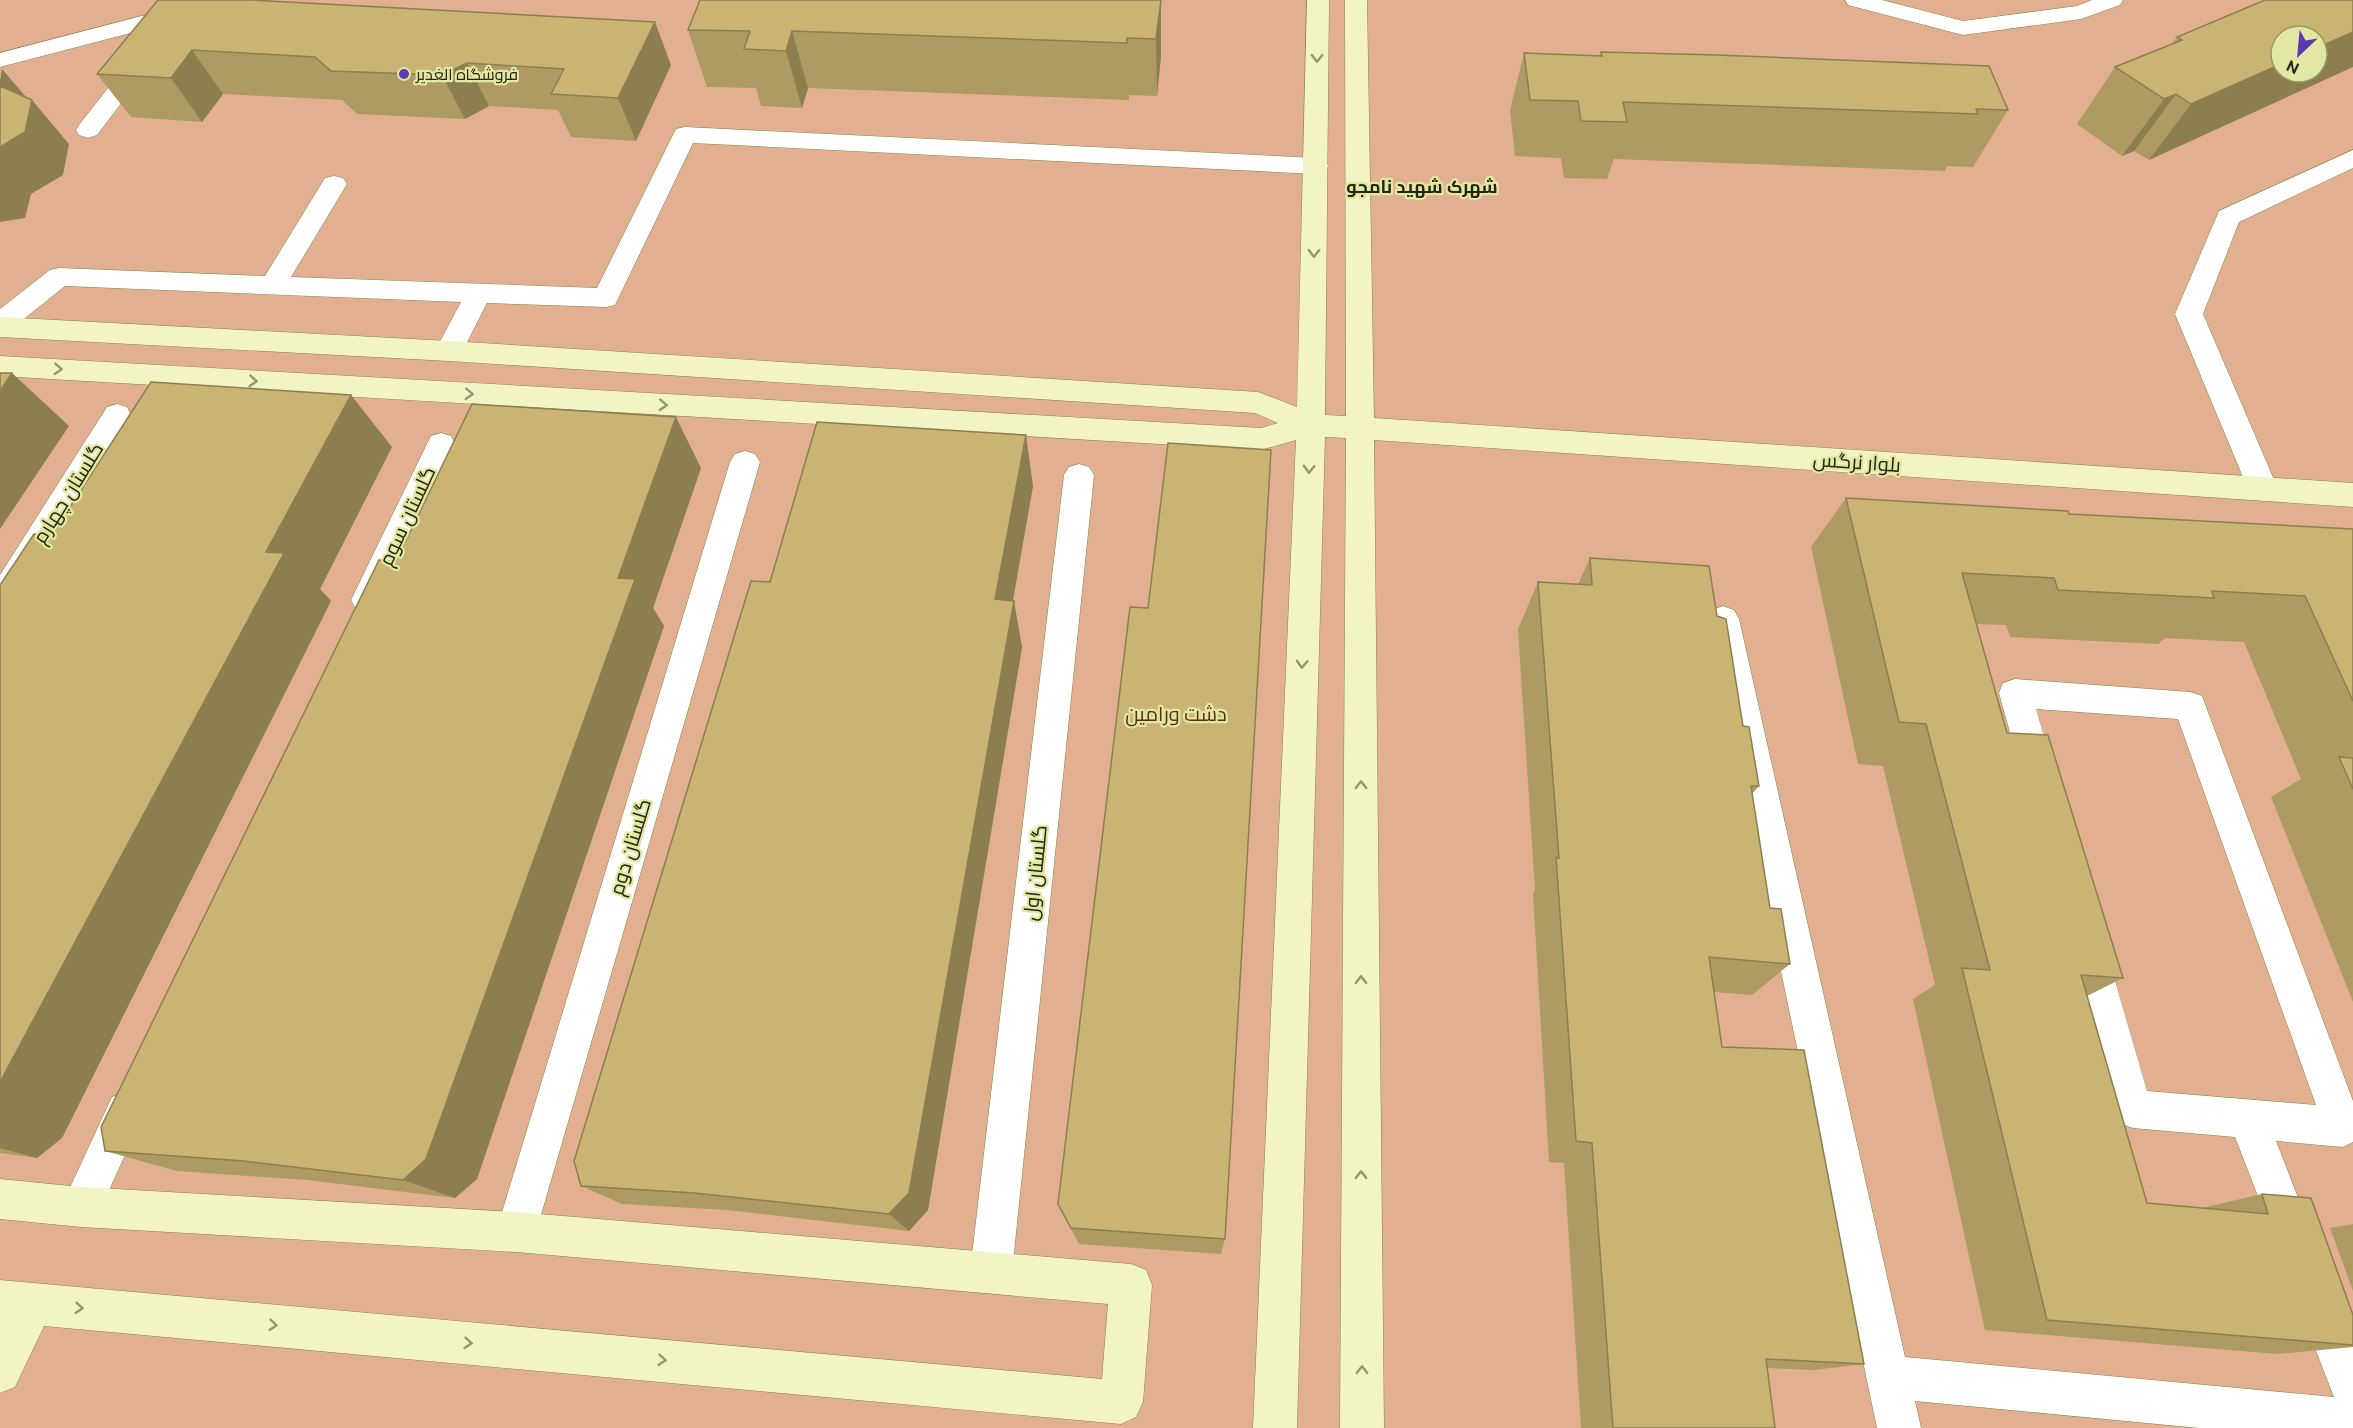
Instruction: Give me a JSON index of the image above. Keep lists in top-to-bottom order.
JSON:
{
  "streets": {
    "street": [
      "بلوار نرگس",
      "گلستان چهارم",
      "گلستان سوم",
      "گلستان دوم",
      "گلستان اول"
    ]
  },
  "districts": ["شهرک شهید نامجو"],
  "parks": ["دشت ورامین"],
  "places": ["فروشگاه الغدیر"],
  "north": "bottom left"
}
